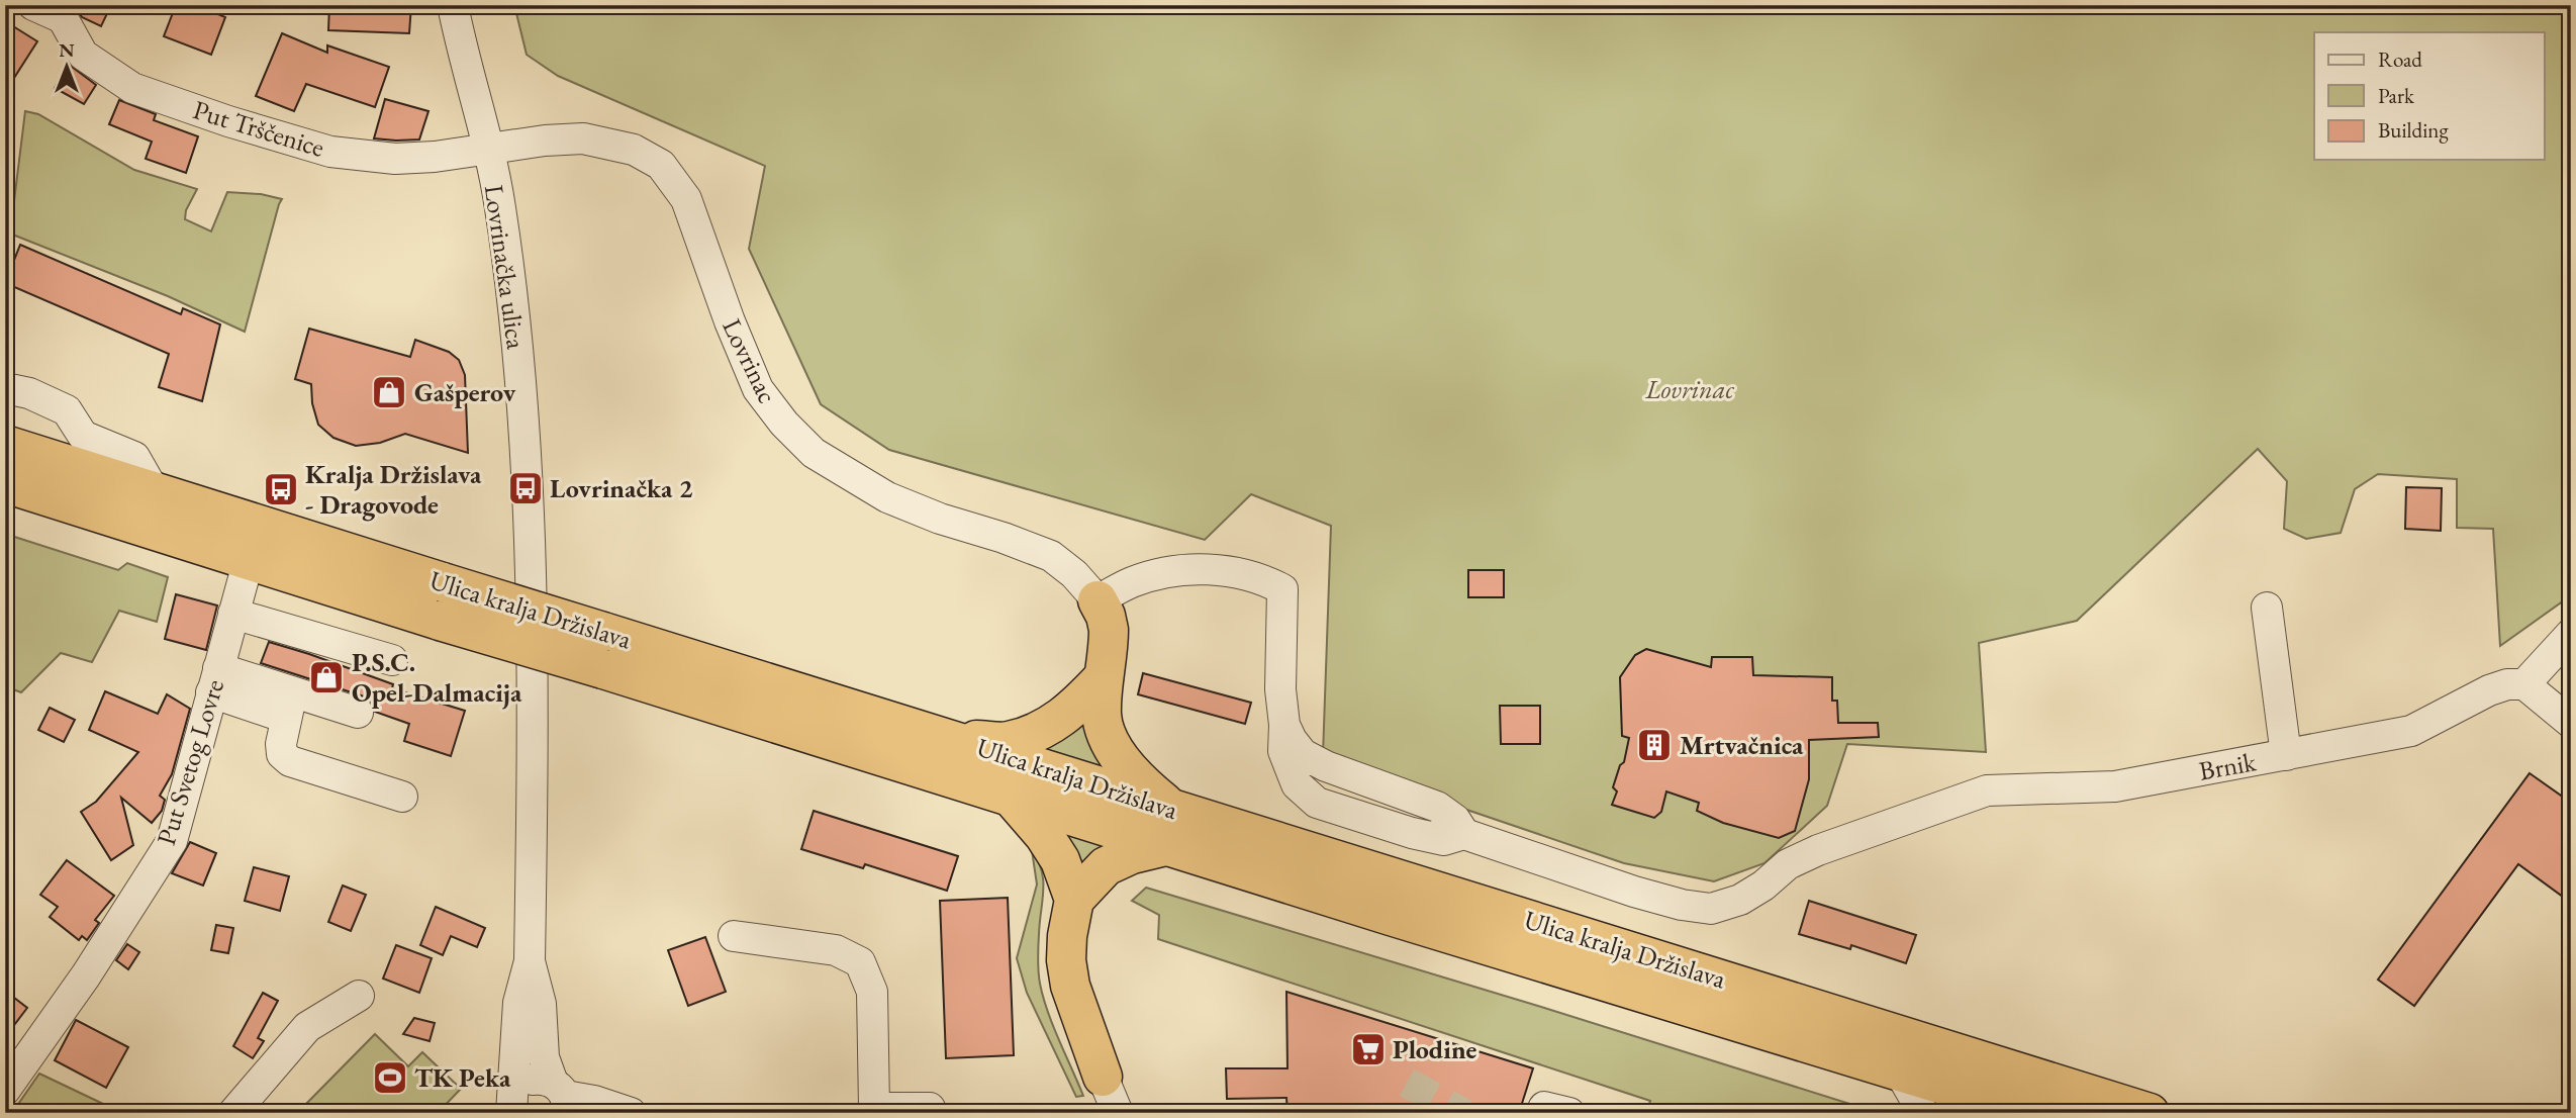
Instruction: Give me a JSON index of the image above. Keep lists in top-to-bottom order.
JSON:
{
  "streets": {
    "highway": ["Ulica kralja Držislava"],
    "street": [
      "Put Trščenice",
      "Lovrinačka ulica",
      "Lovrinac",
      "Put Svetog Lovre",
      "Brnik"
    ]
  },
  "crossings": [
    ["Put Trščenice", "Lovrinačka ulica"],
    ["Put Trščenice", "Lovrinac"],
    ["Lovrinačka ulica", "Lovrinac"],
    ["Lovrinac", "Brnik"],
    ["Ulica kralja Držislava", "Put Svetog Lovre"]
  ],
  "parks": ["Lovrinac"],
  "places": {
    "shop": ["Gašperov", "P.S.C. Opel-Dalmacija"],
    "bus stop": ["Lovrinačka 2", "Kralja Držislava - Dragovode"],
    "building": ["Mrtvačnica"],
    "supermarket": ["Plodine"],
    "sports": ["TK Peka"]
  },
  "legend": ["Road", "Park", "Building"],
  "north": "top"
}
